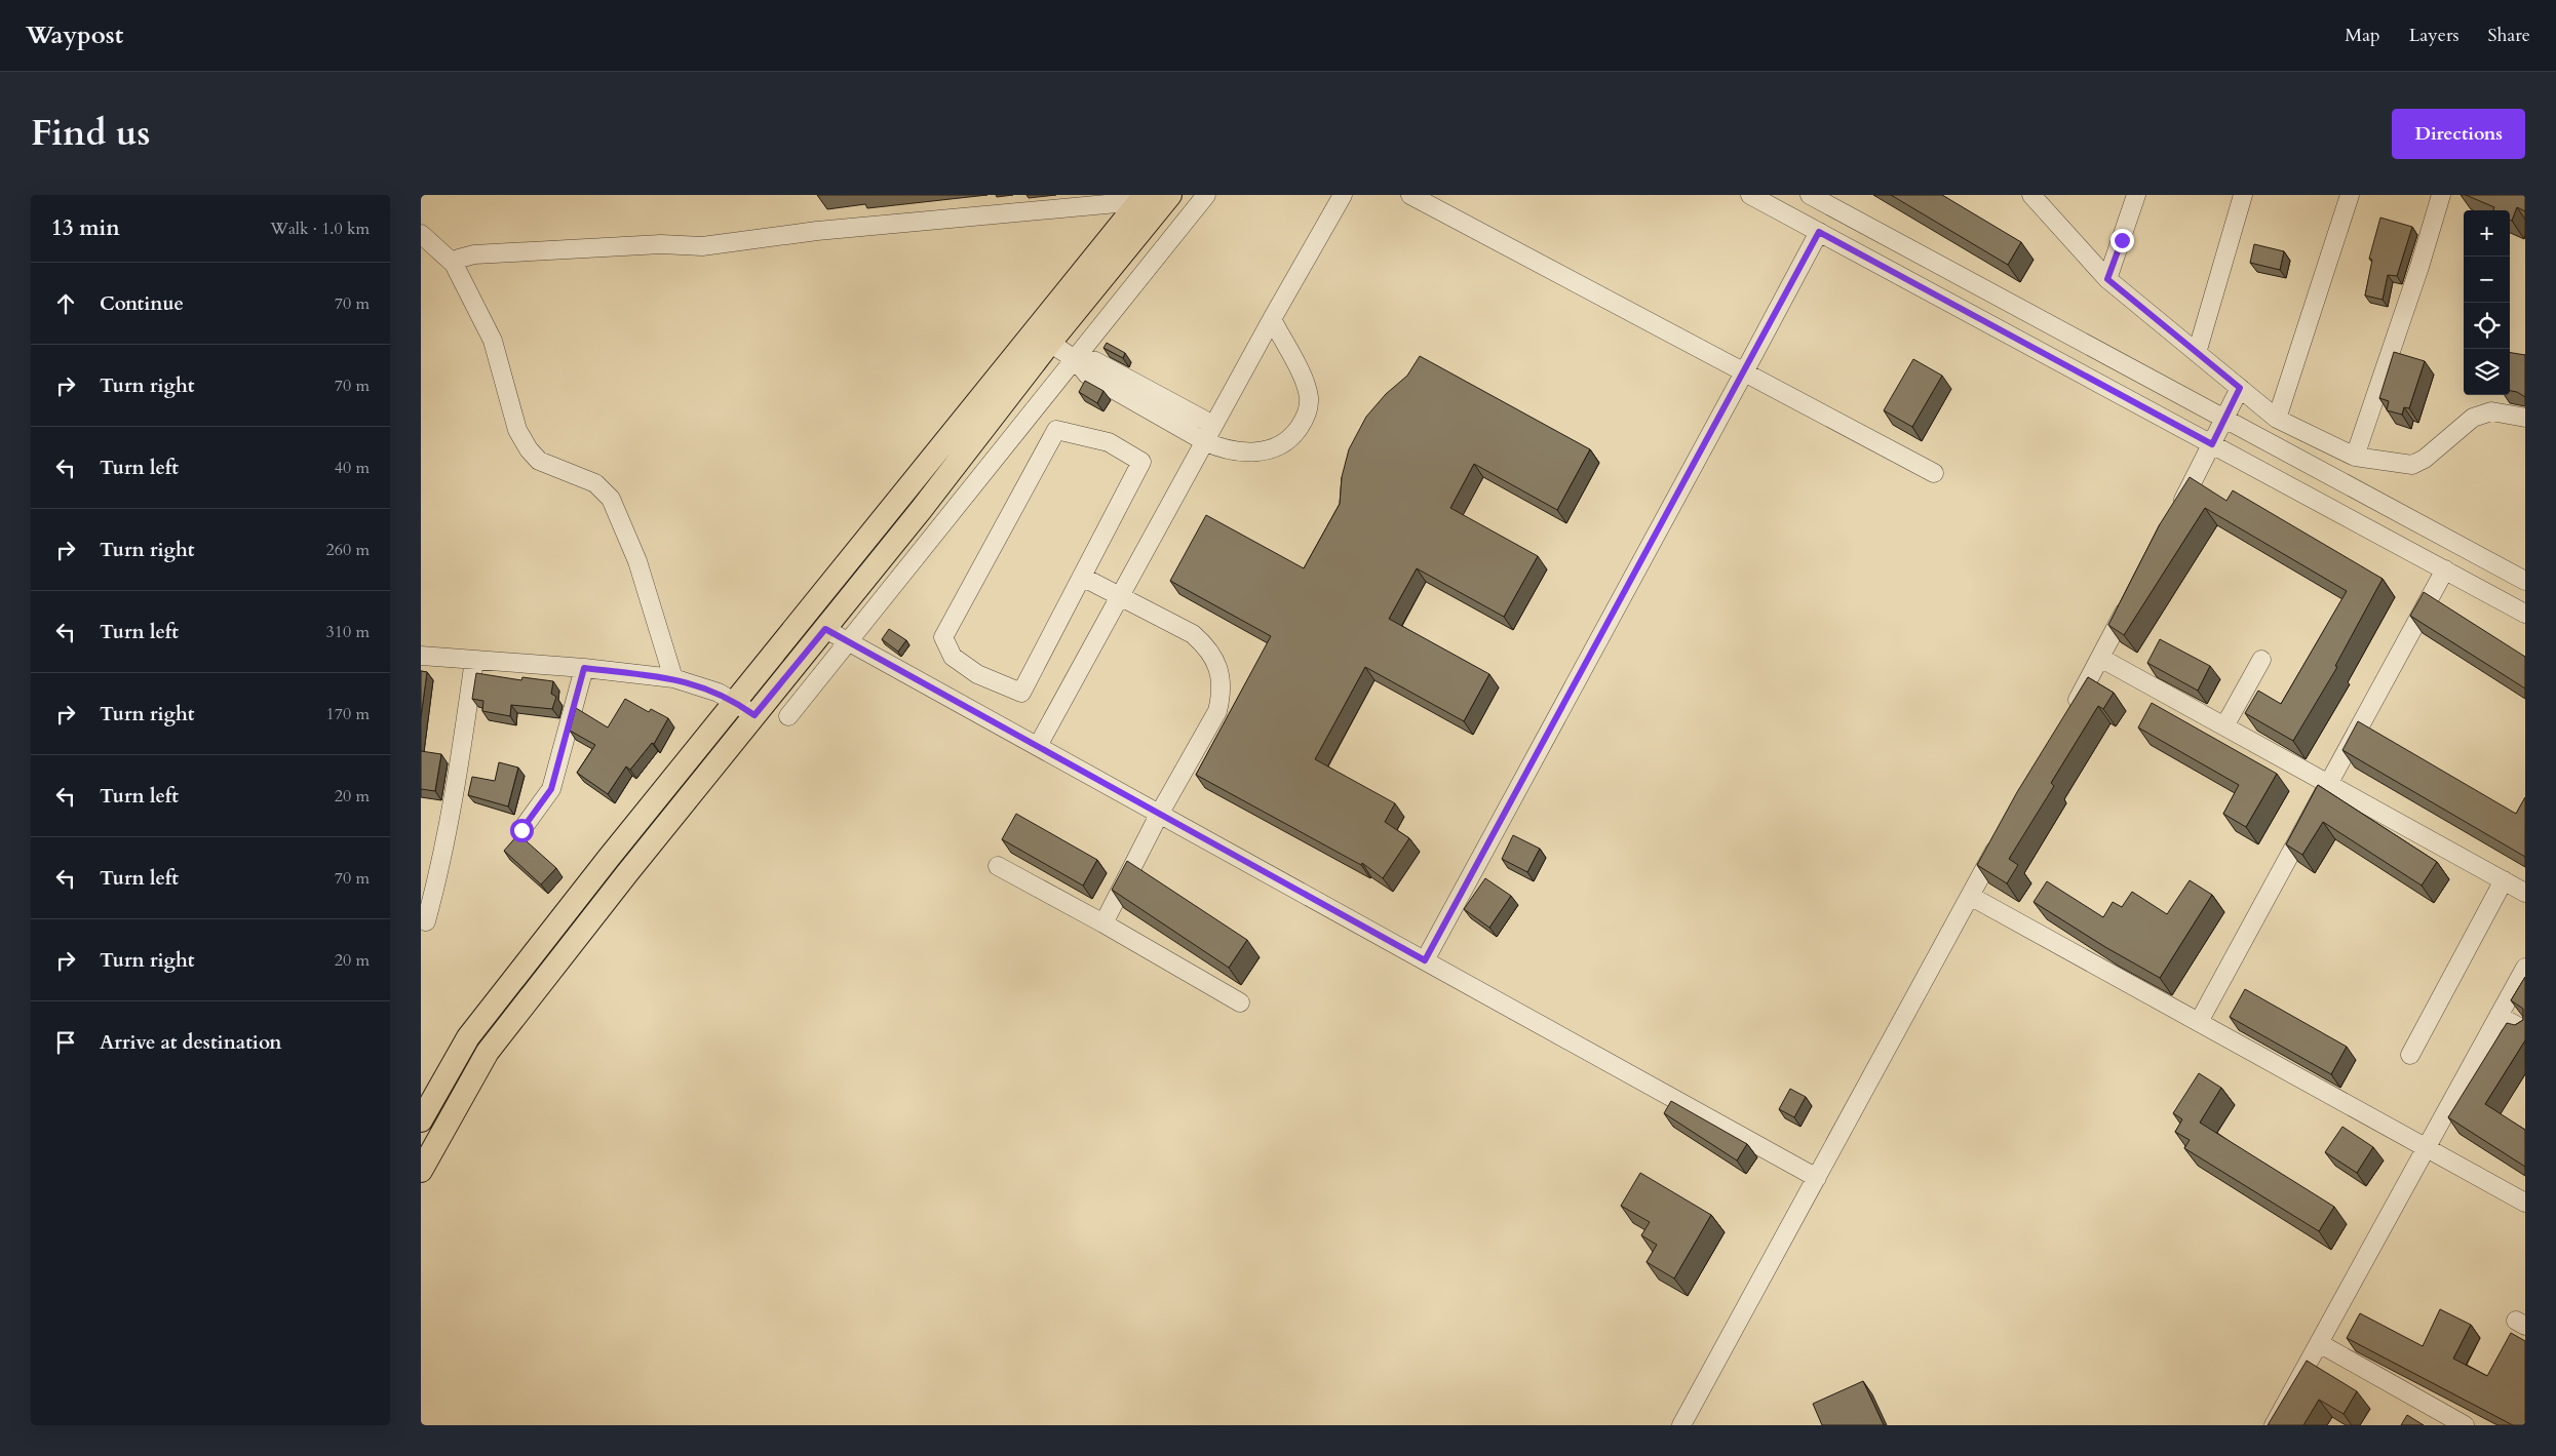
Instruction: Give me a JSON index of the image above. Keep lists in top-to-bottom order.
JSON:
{
  "page": {
    "header": "Waypost",
    "nav": ["Map", "Layers", "Share"],
    "title": "Find us",
    "buttons": "Directions",
    "heading": ["13 min", "Walk · 1.0 km"],
    "map_buttons": ["+", "−"],
    "list": [
      ["Continue", "70 m"],
      ["Turn right", "70 m"],
      ["Turn left", "40 m"],
      ["Turn right", "260 m"],
      ["Turn left", "310 m"],
      ["Turn right", "170 m"],
      ["Turn left", "20 m"],
      ["Turn left", "70 m"],
      ["Turn right", "20 m"],
      "Arrive at destination"
    ]
  }
}
